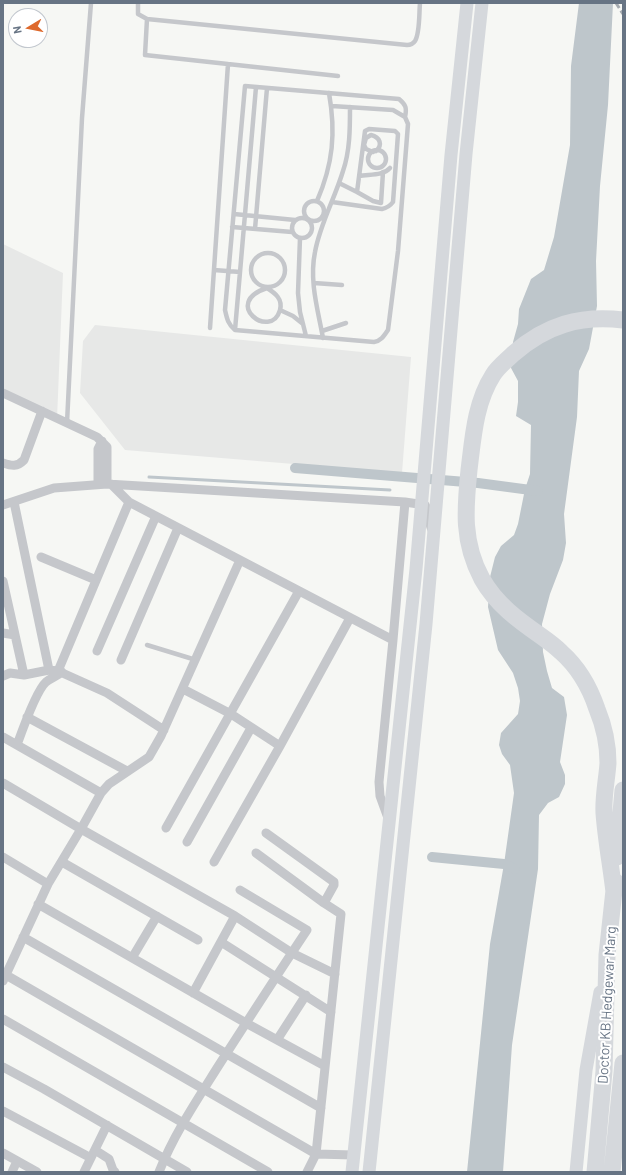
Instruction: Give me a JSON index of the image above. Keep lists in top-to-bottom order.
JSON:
{
  "streets": {
    "highway": ["Doctor KB Hedgewar Marg"]
  },
  "north": "left"
}
